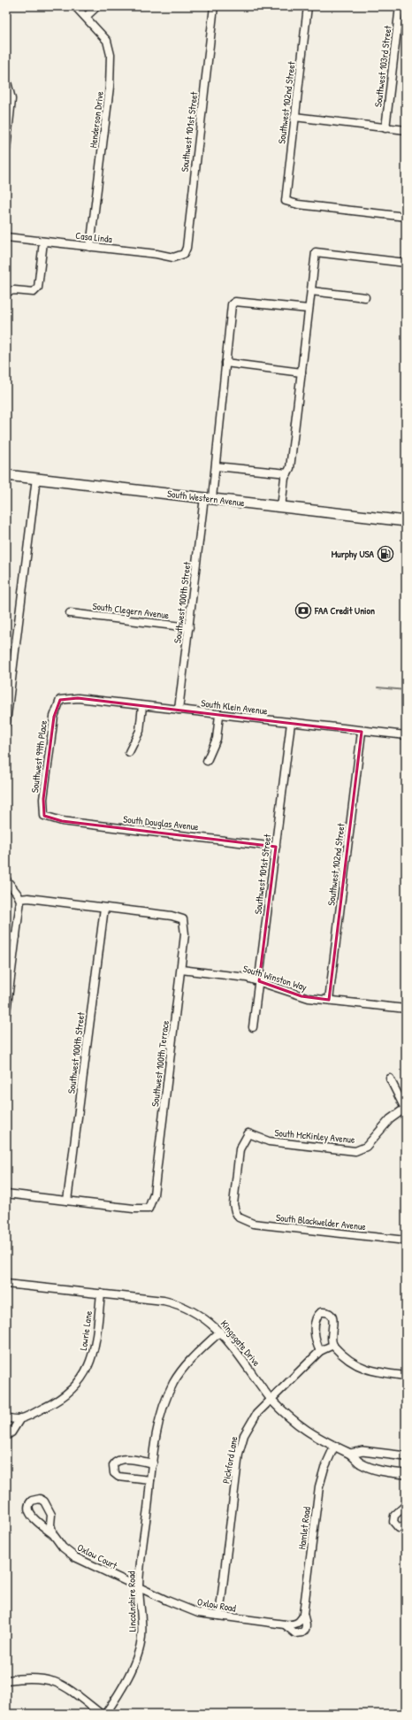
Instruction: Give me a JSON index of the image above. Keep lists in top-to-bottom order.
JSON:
{
  "streets": {
    "main road": ["South Western Avenue"],
    "street": [
      "Southwest 103rd Street",
      "Southwest 102nd Street",
      "Henderson Drive",
      "Southwest 101st Street",
      "Casa Linda",
      "Southwest 100th Street",
      "South Clegern Avenue",
      "South Klein Avenue",
      "Southwest 99th Place",
      "South Douglas Avenue",
      "South Winston Way",
      "Southwest 100th Terrace",
      "South McKinley Avenue",
      "South Blackwelder Avenue",
      "Lowrie Lane",
      "Kingsgate Drive",
      "Pickford Lane",
      "Hamlet Road",
      "Oxlow Court",
      "Lincolnshire Road",
      "Oxlow Road"
    ]
  },
  "crossings": [
    ["Southwest 102nd Street", "South Klein Avenue"],
    ["Southwest 102nd Street", "South Winston Way"],
    ["Henderson Drive", "Casa Linda"],
    ["Southwest 101st Street", "Casa Linda"],
    ["Southwest 101st Street", "South Klein Avenue"],
    ["Southwest 101st Street", "South Douglas Avenue"],
    ["Southwest 101st Street", "South Winston Way"],
    ["South Western Avenue", "Southwest 100th Street"],
    ["Southwest 100th Street", "South Clegern Avenue"],
    ["Southwest 100th Street", "South Klein Avenue"],
    ["Southwest 100th Street", "Southwest 100th Terrace"],
    ["South Klein Avenue", "Southwest 99th Place"],
    ["Southwest 99th Place", "South Douglas Avenue"],
    ["South Winston Way", "Southwest 100th Terrace"],
    ["South McKinley Avenue", "South Blackwelder Avenue"],
    ["Lowrie Lane", "Kingsgate Drive"],
    ["Kingsgate Drive", "Pickford Lane"],
    ["Kingsgate Drive", "Hamlet Road"],
    ["Kingsgate Drive", "Lincolnshire Road"],
    ["Pickford Lane", "Oxlow Road"],
    ["Hamlet Road", "Oxlow Road"],
    ["Oxlow Court", "Lincolnshire Road"],
    ["Oxlow Court", "Oxlow Road"],
    ["Lincolnshire Road", "Oxlow Road"]
  ],
  "places": {
    "fuel station": ["Murphy USA"],
    "bank": ["FAA Credit Union"]
  }
}
